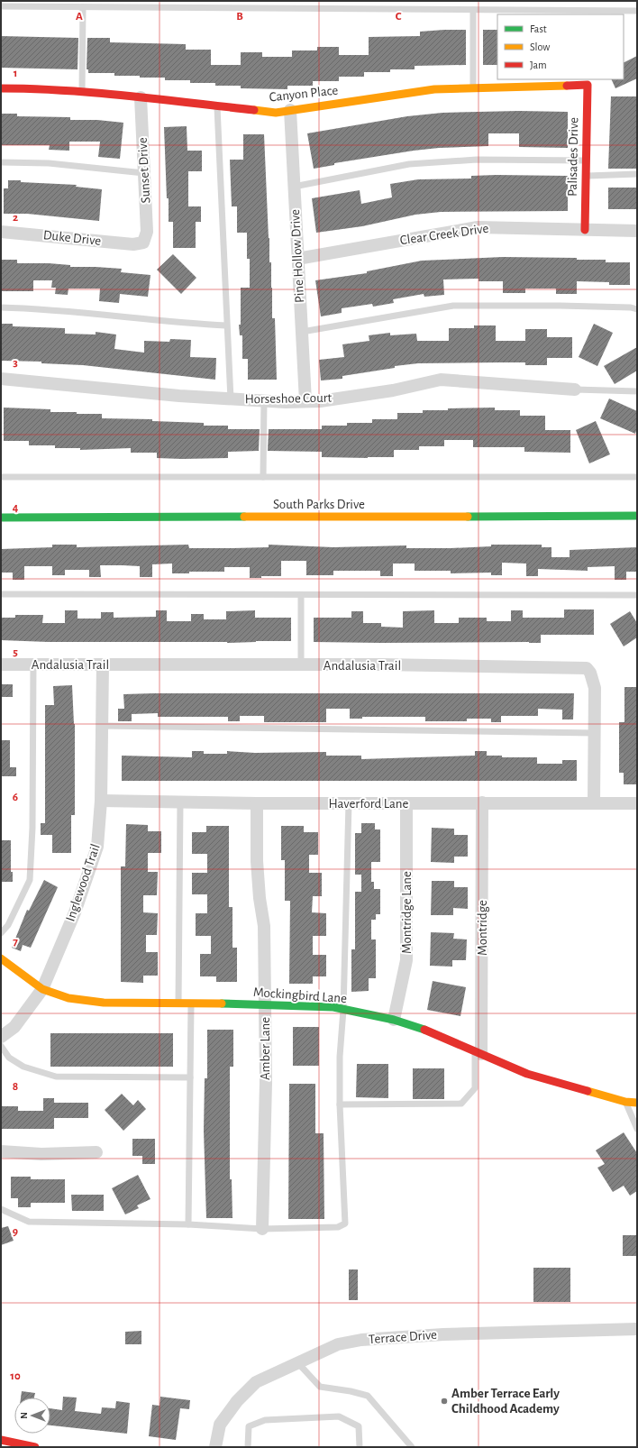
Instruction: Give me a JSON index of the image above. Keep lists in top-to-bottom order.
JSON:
{
  "streets": {
    "street": [
      "Canyon Place",
      "Palisades Drive",
      "Sunset Drive",
      "Clear Creek Drive",
      "Duke Drive",
      "Pine Hollow Drive",
      "Horseshoe Court",
      "South Parks Drive",
      "Andalusia Trail",
      "Haverford Lane",
      "Inglewood Trail",
      "Montridge Lane",
      "Montridge",
      "Mockingbird Lane",
      "Amber Lane",
      "Terrace Drive"
    ]
  },
  "crossings": [
    ["Canyon Place", "Palisades Drive"],
    ["Canyon Place", "Sunset Drive"],
    ["Canyon Place", "Pine Hollow Drive"],
    ["Palisades Drive", "Clear Creek Drive"],
    ["Sunset Drive", "Duke Drive"],
    ["Clear Creek Drive", "Pine Hollow Drive"],
    ["Pine Hollow Drive", "Horseshoe Court"],
    ["Andalusia Trail", "Haverford Lane"],
    ["Andalusia Trail", "Inglewood Trail"],
    ["Haverford Lane", "Inglewood Trail"],
    ["Haverford Lane", "Montridge Lane"],
    ["Haverford Lane", "Montridge"],
    ["Haverford Lane", "Amber Lane"],
    ["Inglewood Trail", "Mockingbird Lane"],
    ["Montridge Lane", "Mockingbird Lane"],
    ["Montridge", "Mockingbird Lane"],
    ["Mockingbird Lane", "Amber Lane"]
  ],
  "places": ["Amber Terrace Early Childhood Academy"],
  "legend": ["Fast", "Slow", "Jam"],
  "north": "left",
  "grid": {
    "columns": ["A", "B", "C"],
    "rows": [
      "1",
      "2",
      "3",
      "4",
      "5",
      "6",
      "7",
      "8",
      "9",
      "10"
    ]
  }
}
